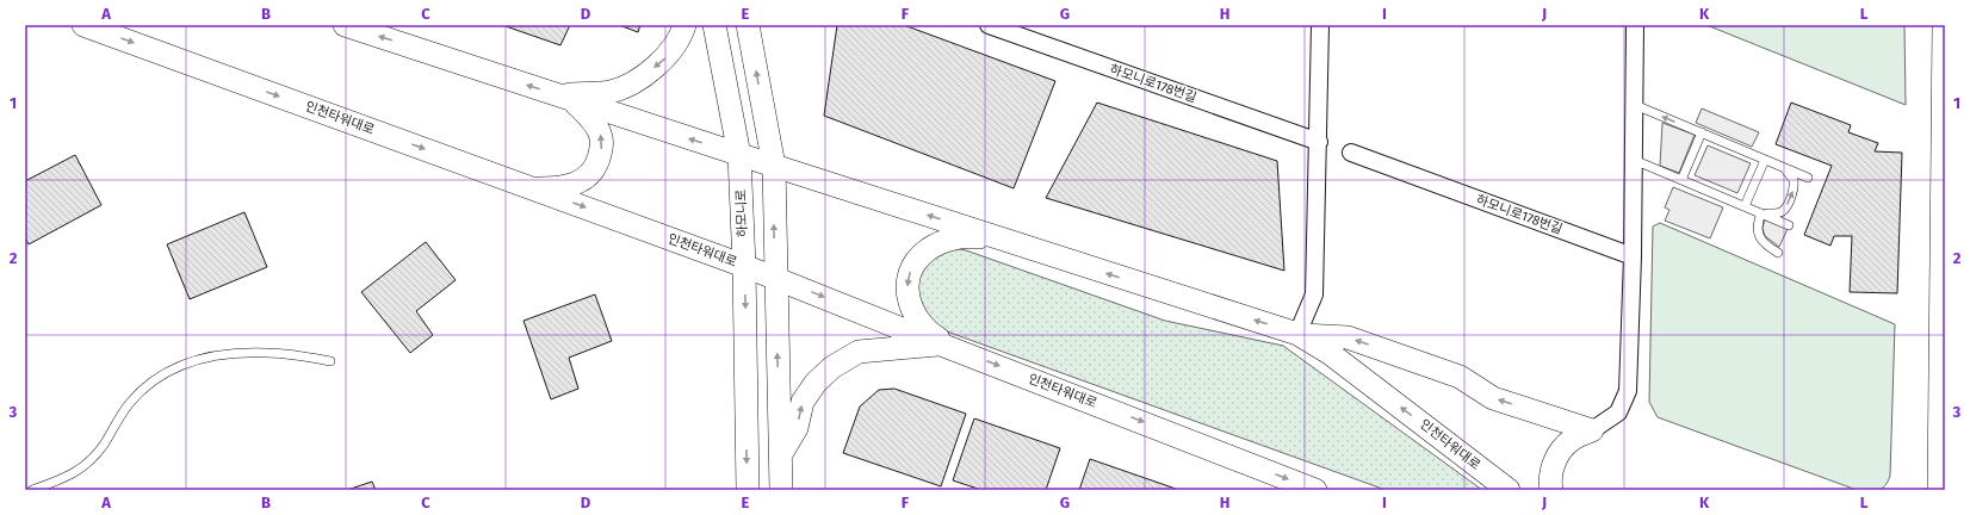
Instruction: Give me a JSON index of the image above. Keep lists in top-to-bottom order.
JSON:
{
  "streets": {
    "main road": ["인천타워대로", "하모니로"],
    "street": ["하모니로178번길"]
  },
  "crossings": [
    ["인천타워대로", "하모니로"]
  ],
  "grid": {
    "columns": [
      "A",
      "B",
      "C",
      "D",
      "E",
      "F",
      "G",
      "H",
      "I",
      "J",
      "K",
      "L"
    ],
    "rows": ["1", "2", "3"]
  }
}
